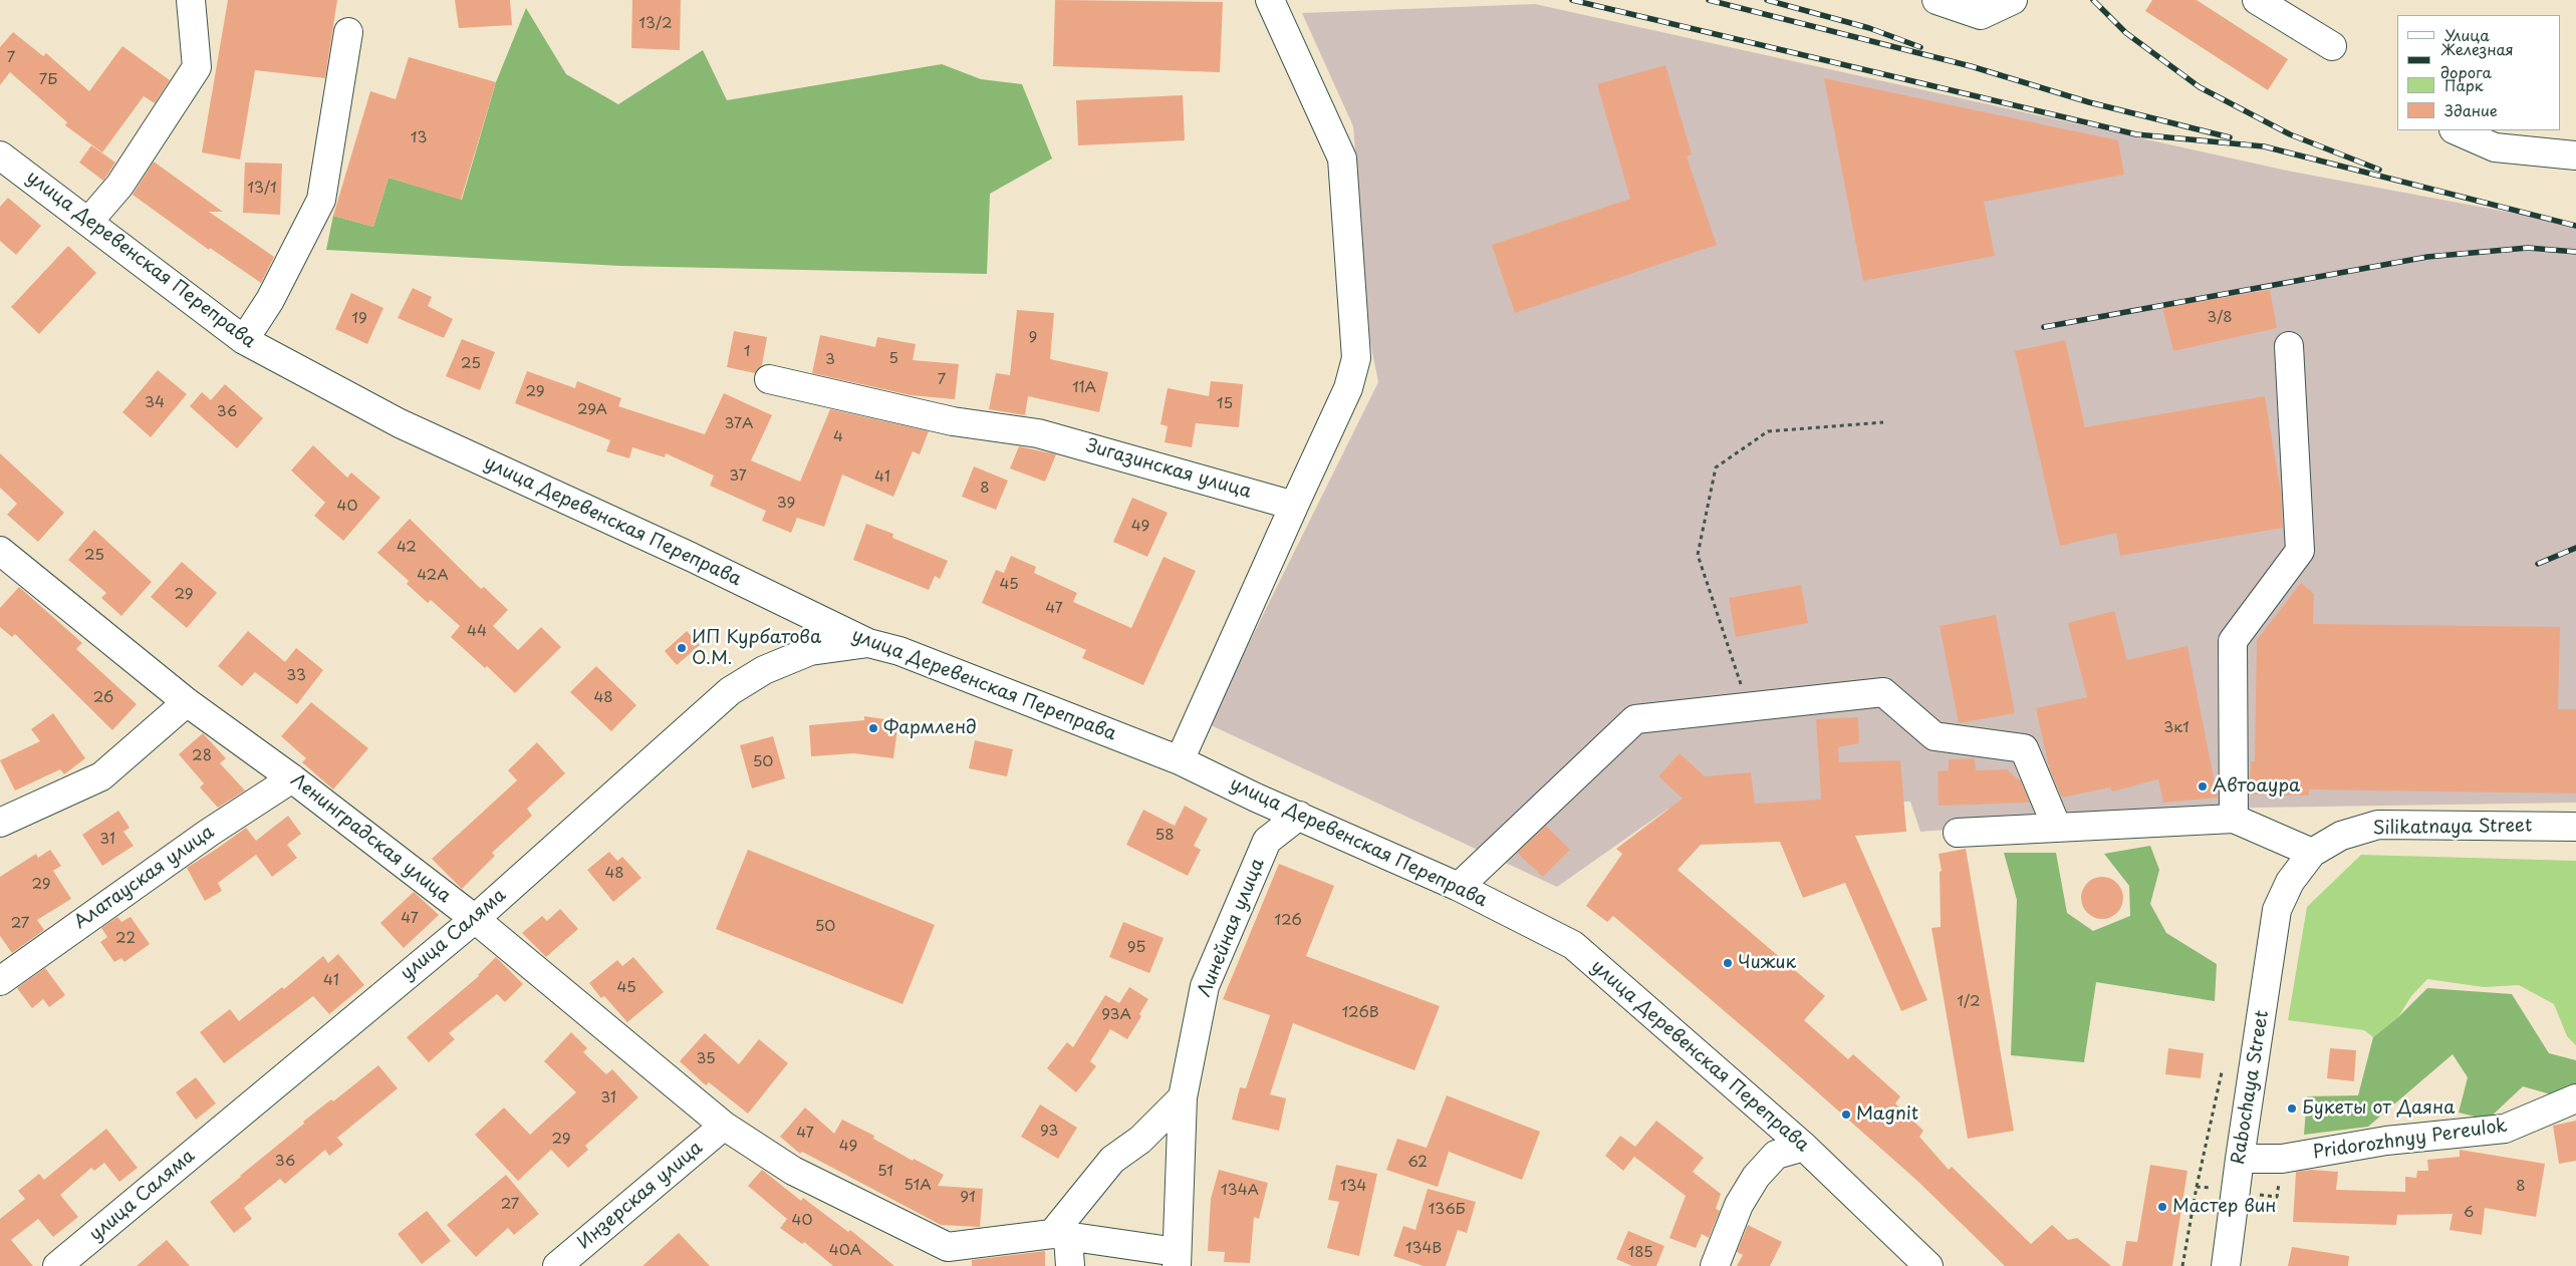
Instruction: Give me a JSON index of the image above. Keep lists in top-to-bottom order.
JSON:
{
  "streets": {
    "street": [
      "улица Деревенская Переправа",
      "Зигазинская улица",
      "Silikatnaya Street",
      "Ленинградская улица",
      "Алатауская улица",
      "Линейная улица",
      "улица Саляма",
      "Rabochaya Street",
      "Pridorozhnyy Pereulok",
      "Инзерская улица"
    ]
  },
  "crossings": [
    ["улица Деревенская Переправа", "Линейная улица"],
    ["улица Деревенская Переправа", "улица Саляма"],
    ["Silikatnaya Street", "Rabochaya Street"],
    ["Ленинградская улица", "Алатауская улица"],
    ["Ленинградская улица", "улица Саляма"],
    ["Ленинградская улица", "Инзерская улица"],
    ["Rabochaya Street", "Pridorozhnyy Pereulok"]
  ],
  "places": [
    "ИП Курбатова О.М.",
    "Фармленд",
    "Автоаура",
    "Чижик",
    "Букеты от Даяна",
    "Magnit",
    "Мастер вин"
  ],
  "house_numbers": [
    "13/2",
    "7",
    "7Б",
    "13",
    "13/1",
    "3/8",
    "19",
    "9",
    "1",
    "5",
    "3",
    "25",
    "7",
    "11А",
    "29",
    "34",
    "15",
    "29А",
    "36",
    "37А",
    "4",
    "37",
    "41",
    "8",
    "39",
    "40",
    "49",
    "42",
    "25",
    "42А",
    "45",
    "29",
    "47",
    "44",
    "33",
    "26",
    "48",
    "3к1",
    "28",
    "50",
    "58",
    "31",
    "48",
    "29",
    "47",
    "126",
    "27",
    "50",
    "22",
    "95",
    "41",
    "45",
    "1/2",
    "126В",
    "93А",
    "35",
    "31",
    "93",
    "47",
    "29",
    "49",
    "36",
    "62",
    "51",
    "51А",
    "134",
    "8",
    "134А",
    "91",
    "27",
    "136Б",
    "6",
    "40",
    "134В",
    "40А",
    "185"
  ],
  "legend": [
    "Улица",
    "Железная дорога",
    "Парк",
    "Здание"
  ]
}
